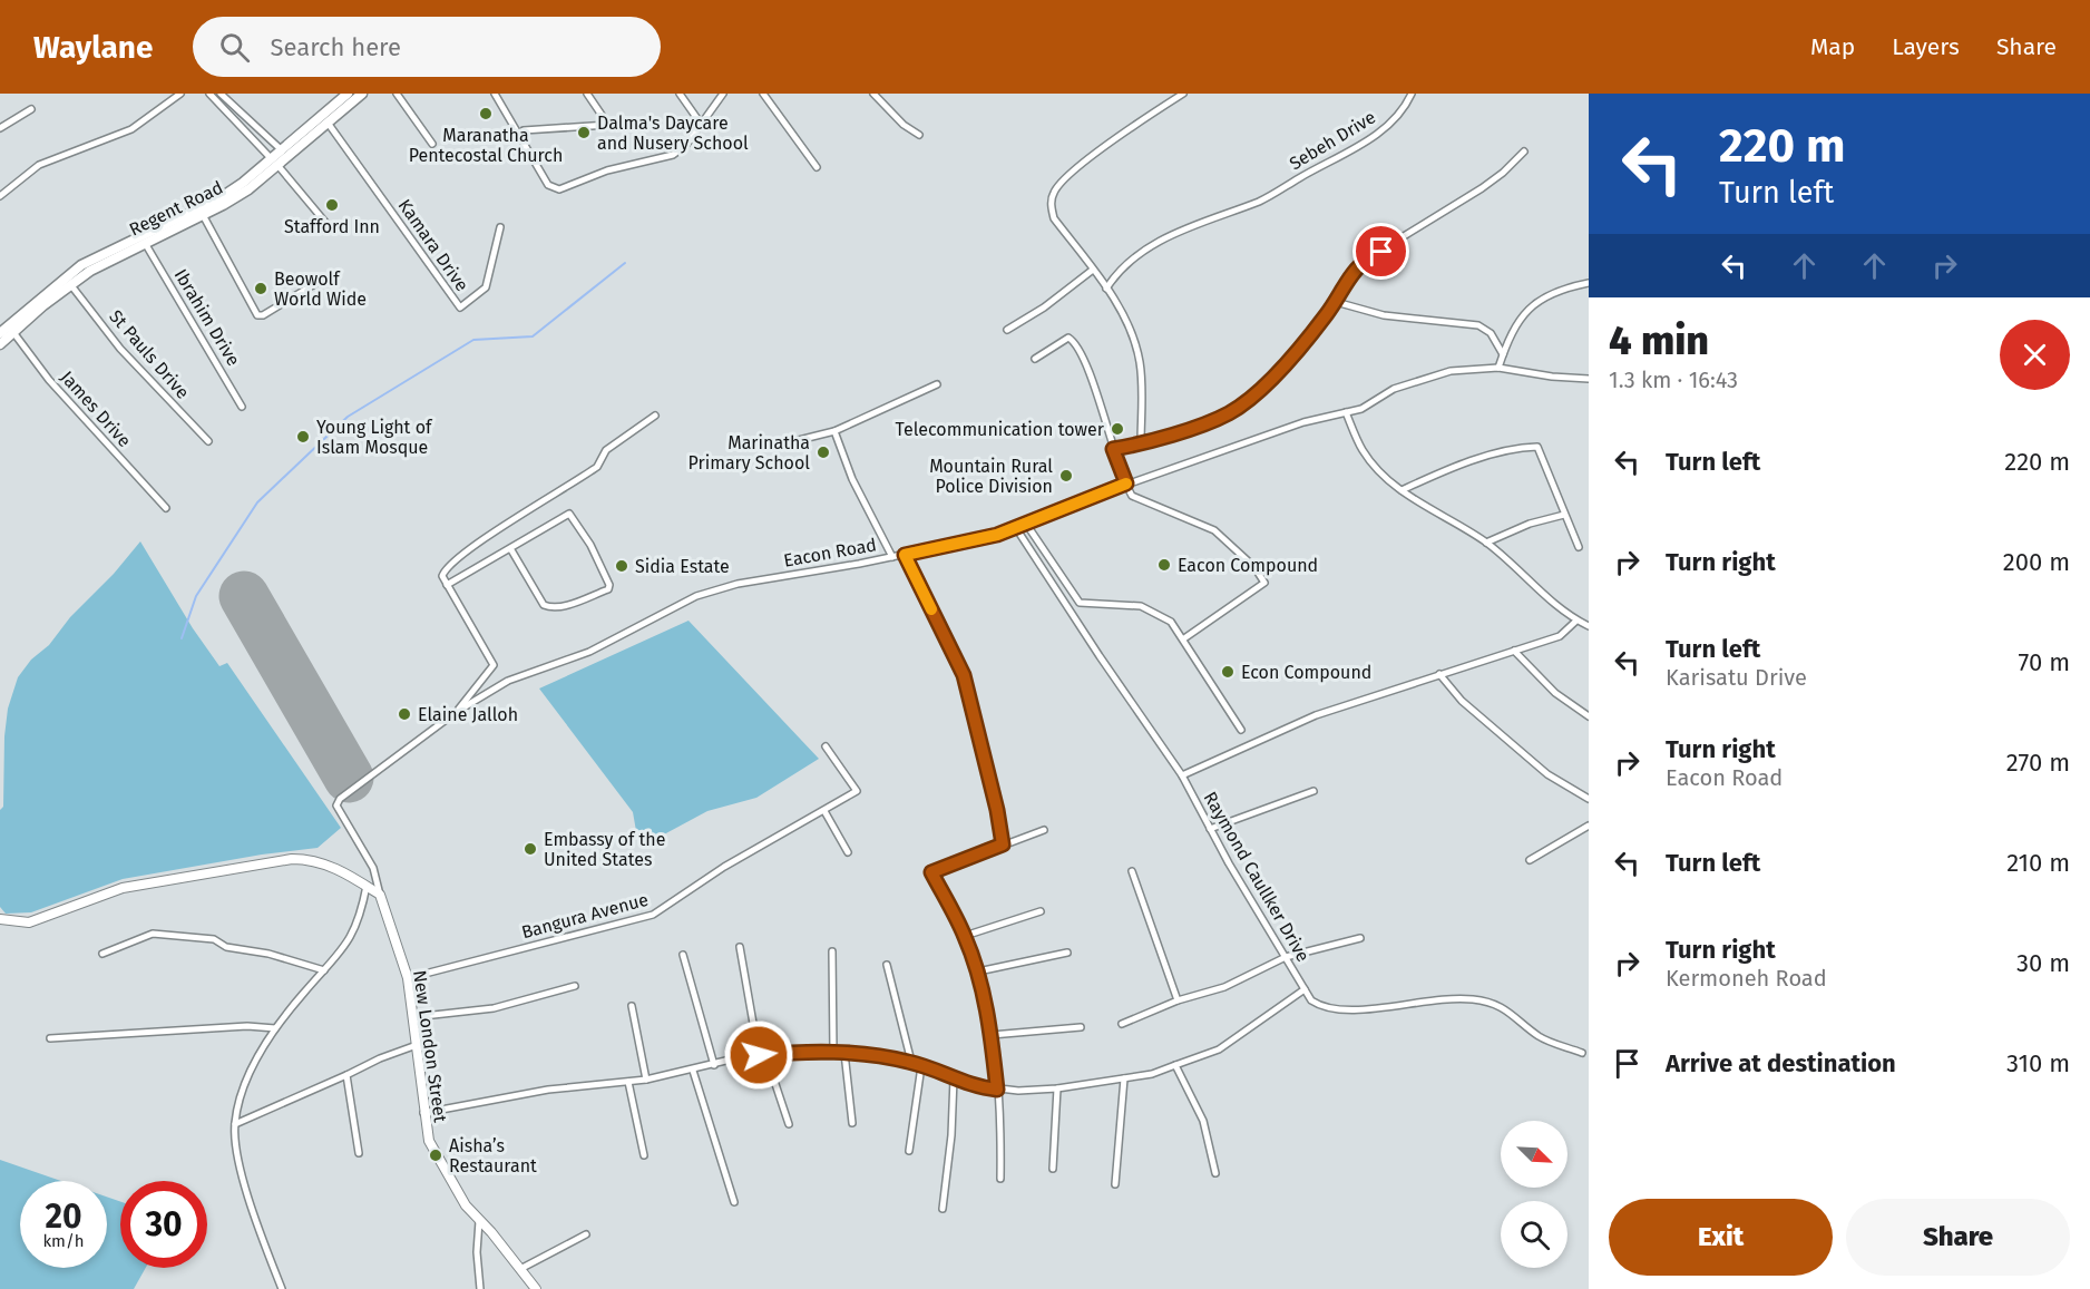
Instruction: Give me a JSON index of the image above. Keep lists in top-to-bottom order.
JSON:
{
  "streets": {
    "main road": ["Regent Road"],
    "street": [
      "Sebeh Drive",
      "Kamara Drive",
      "Ibrahim Drive",
      "St Pauls Drive",
      "James Drive",
      "Eacon Road",
      "Raymond Caullker Drive",
      "Bangura Avenue",
      "New London Street"
    ]
  },
  "crossings": [
    ["Regent Road", "Kamara Drive"],
    ["Regent Road", "Ibrahim Drive"],
    ["Regent Road", "St Pauls Drive"],
    ["Regent Road", "James Drive"],
    ["Eacon Road", "Raymond Caullker Drive"],
    ["Eacon Road", "New London Street"],
    ["Bangura Avenue", "New London Street"]
  ],
  "places": [
    "Maranatha Pentecostal Church",
    "Dalma's Daycare and Nusery School",
    "Stafford Inn",
    "Beowolf World Wide",
    "Telecommunication tower",
    "Young Light of Islam Mosque",
    "Marinatha Primary School",
    "Mountain Rural Police Division",
    "Eacon Compound",
    "Sidia Estate",
    "Econ Compound",
    "Elaine Jalloh",
    "Embassy of the United States",
    "Aisha’s Restaurant"
  ],
  "north": "bottom right",
  "page": {
    "header": "Waylane",
    "search": "Search here",
    "nav": ["Map", "Layers", "Share"],
    "turn": ["220 m", "Turn left"],
    "heading": ["4 min", "1.3 km · 16:43"],
    "list": [
      {
        "name": "Turn left",
        "value": "220 m"
      },
      {
        "name": "Turn right",
        "value": "200 m"
      },
      {
        "name": "Turn left",
        "note": "Karisatu Drive",
        "value": "70 m"
      },
      {
        "name": "Turn right",
        "note": "Eacon Road",
        "value": "270 m"
      },
      {
        "name": "Turn left",
        "value": "210 m"
      },
      {
        "name": "Turn right",
        "note": "Kermoneh Road",
        "value": "30 m"
      },
      {
        "name": "Arrive at destination",
        "value": "310 m"
      }
    ],
    "speed": "20 km/h",
    "limit": "30",
    "buttons": ["Exit", "Share"]
  }
}
